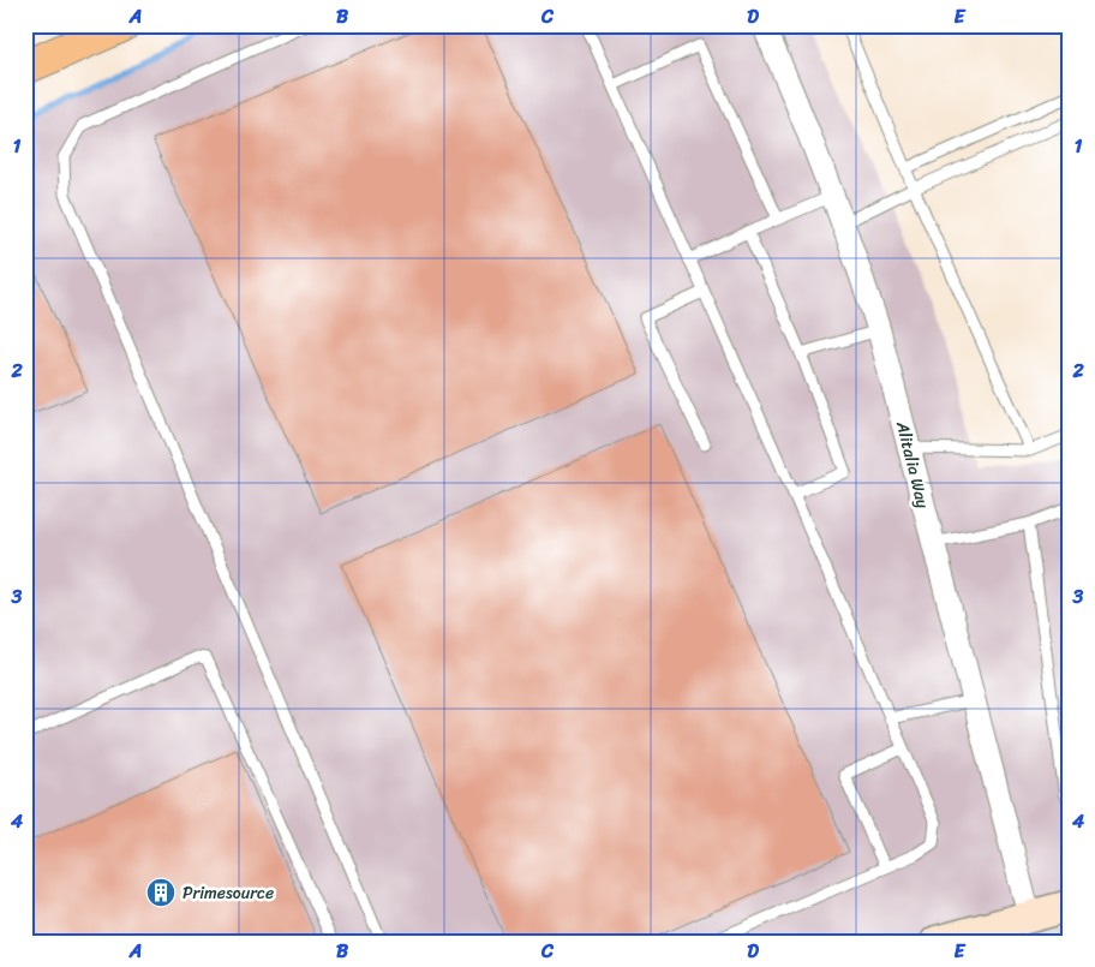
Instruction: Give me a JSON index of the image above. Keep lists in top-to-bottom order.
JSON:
{
  "streets": {
    "street": ["Alitalia Way"]
  },
  "places": {
    "building": ["Primesource"]
  },
  "grid": {
    "columns": [
      "A",
      "B",
      "C",
      "D",
      "E"
    ],
    "rows": [
      "1",
      "2",
      "3",
      "4"
    ]
  }
}
